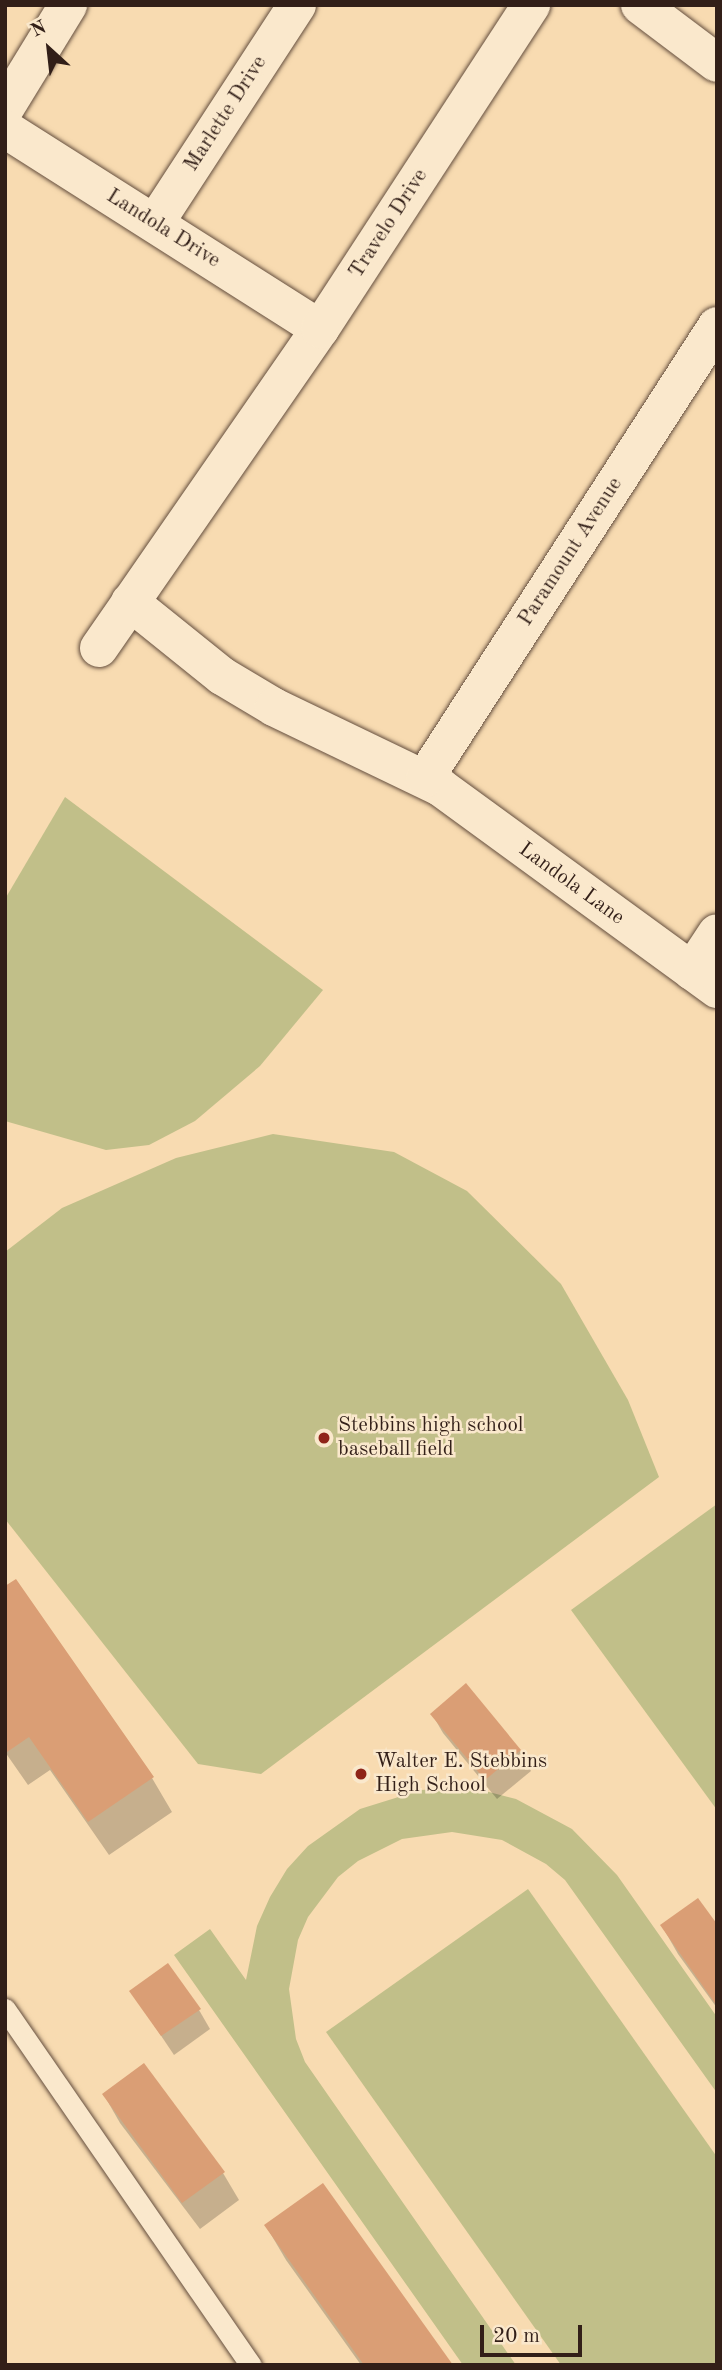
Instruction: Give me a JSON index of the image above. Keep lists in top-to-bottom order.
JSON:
{
  "streets": {
    "street": [
      "Marlette Drive",
      "Travelo Drive",
      "Landola Drive",
      "Paramount Avenue",
      "Landola Lane"
    ]
  },
  "crossings": [
    ["Marlette Drive", "Landola Drive"],
    ["Travelo Drive", "Landola Drive"],
    ["Paramount Avenue", "Landola Lane"]
  ],
  "places": ["Stebbins high school baseball field", "Walter E. Stebbins High School"],
  "scale_bar": "20 m",
  "north": "top left"
}
